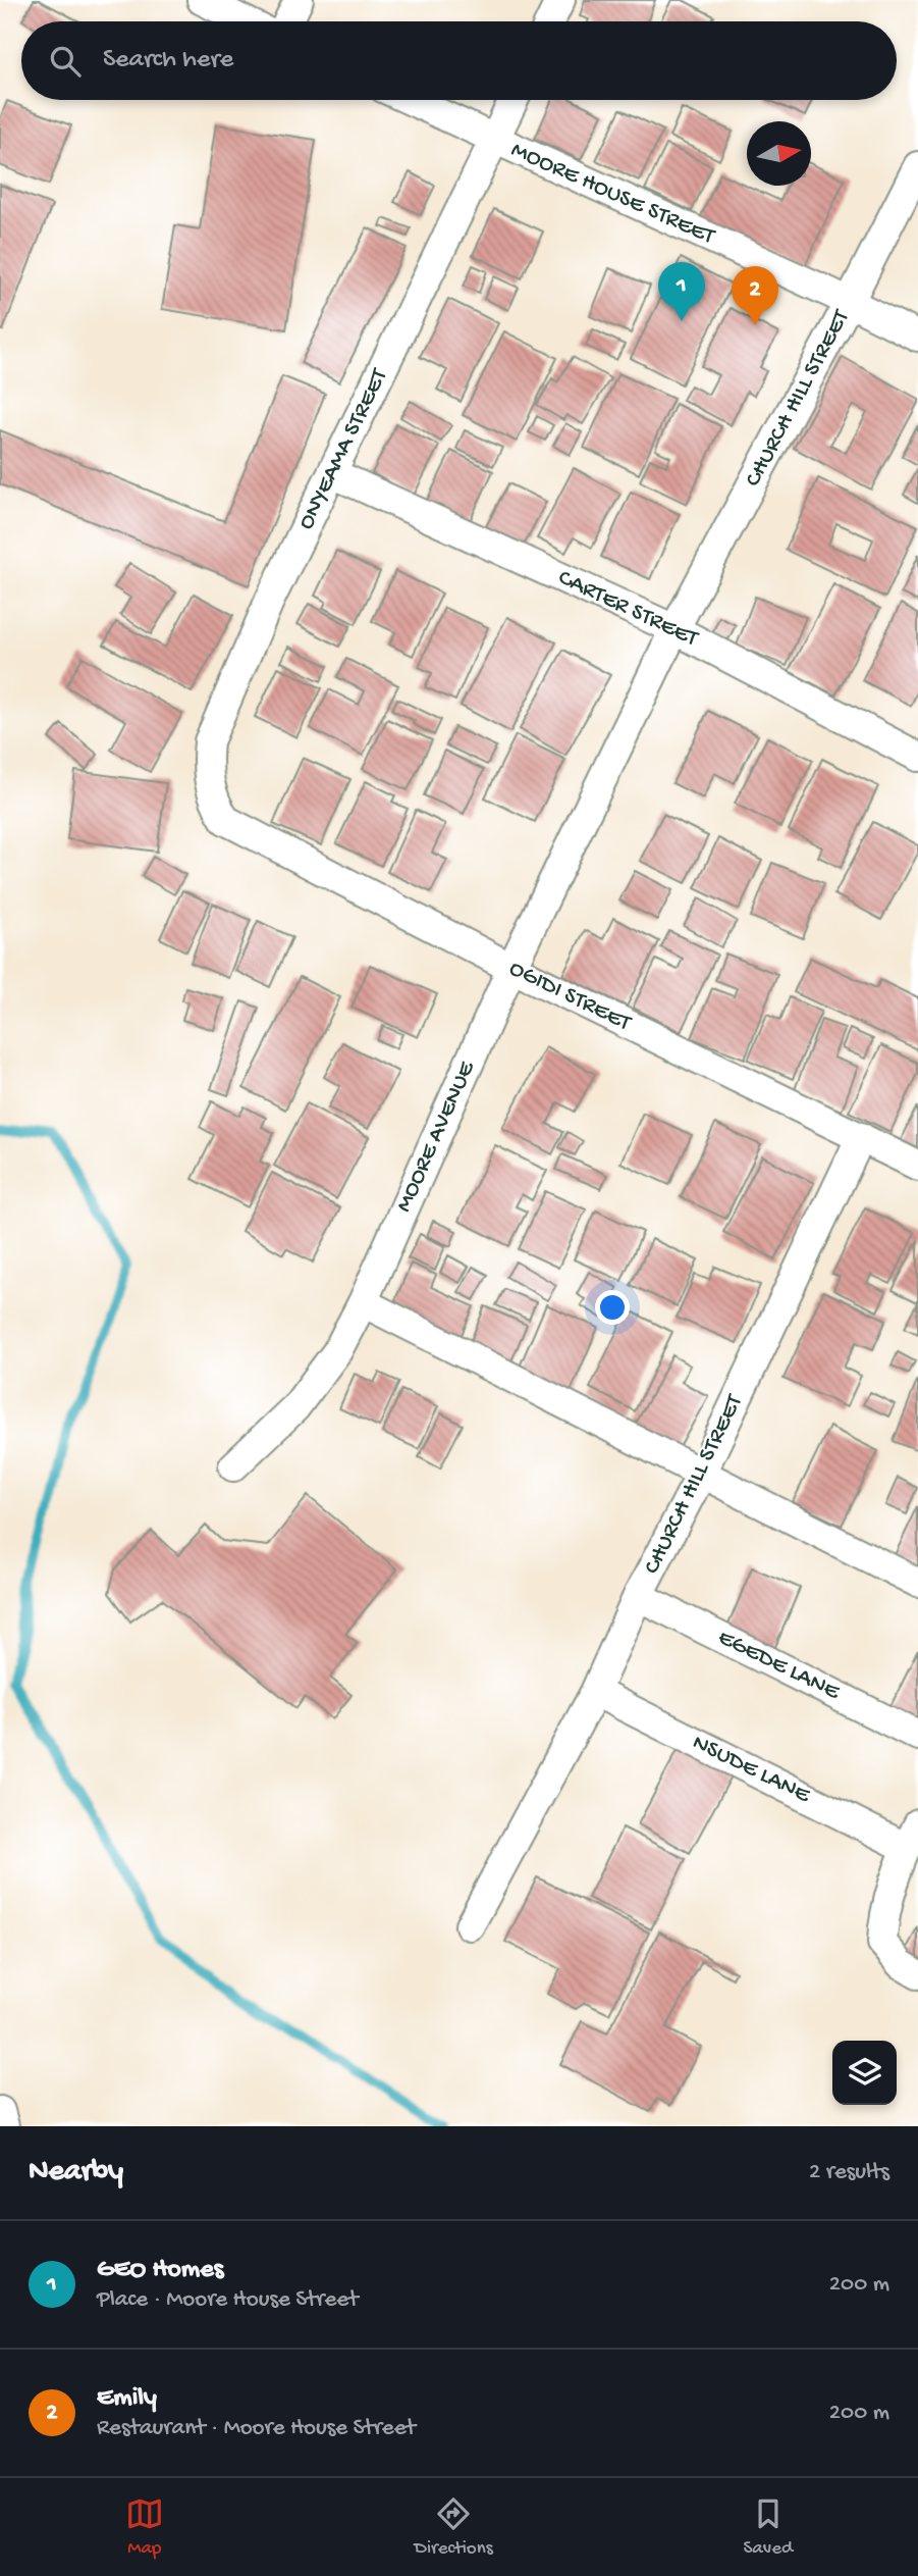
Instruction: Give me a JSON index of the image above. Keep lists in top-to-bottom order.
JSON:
{
  "streets": {
    "street": [
      "MOORE HOUSE STREET",
      "CHURCH HILL STREET",
      "ONYEAMA STREET",
      "CARTER STREET",
      "OGIDI STREET",
      "MOORE AVENUE",
      "EGEDE LANE",
      "NSUDE LANE"
    ]
  },
  "crossings": [
    ["MOORE HOUSE STREET", "CHURCH HILL STREET"],
    ["MOORE HOUSE STREET", "ONYEAMA STREET"],
    ["CHURCH HILL STREET", "CARTER STREET"],
    ["CHURCH HILL STREET", "OGIDI STREET"],
    ["CHURCH HILL STREET", "MOORE AVENUE"],
    ["CHURCH HILL STREET", "EGEDE LANE"],
    ["CHURCH HILL STREET", "NSUDE LANE"],
    ["ONYEAMA STREET", "CARTER STREET"],
    ["ONYEAMA STREET", "OGIDI STREET"],
    ["CARTER STREET", "MOORE AVENUE"],
    ["OGIDI STREET", "MOORE AVENUE"]
  ],
  "north": "right",
  "page": {
    "search": "Search here",
    "pins": ["1", "2"],
    "heading": ["Nearby", "2 results"],
    "list": [
      {
        "mark": "1",
        "name": "GEO Homes",
        "note": "Place · Moore House Street",
        "value": "200 m"
      },
      {
        "mark": "2",
        "name": "Emily",
        "note": "Restaurant · Moore House Street",
        "value": "200 m"
      }
    ],
    "nav": ["Map", "Directions", "Saved"]
  }
}
